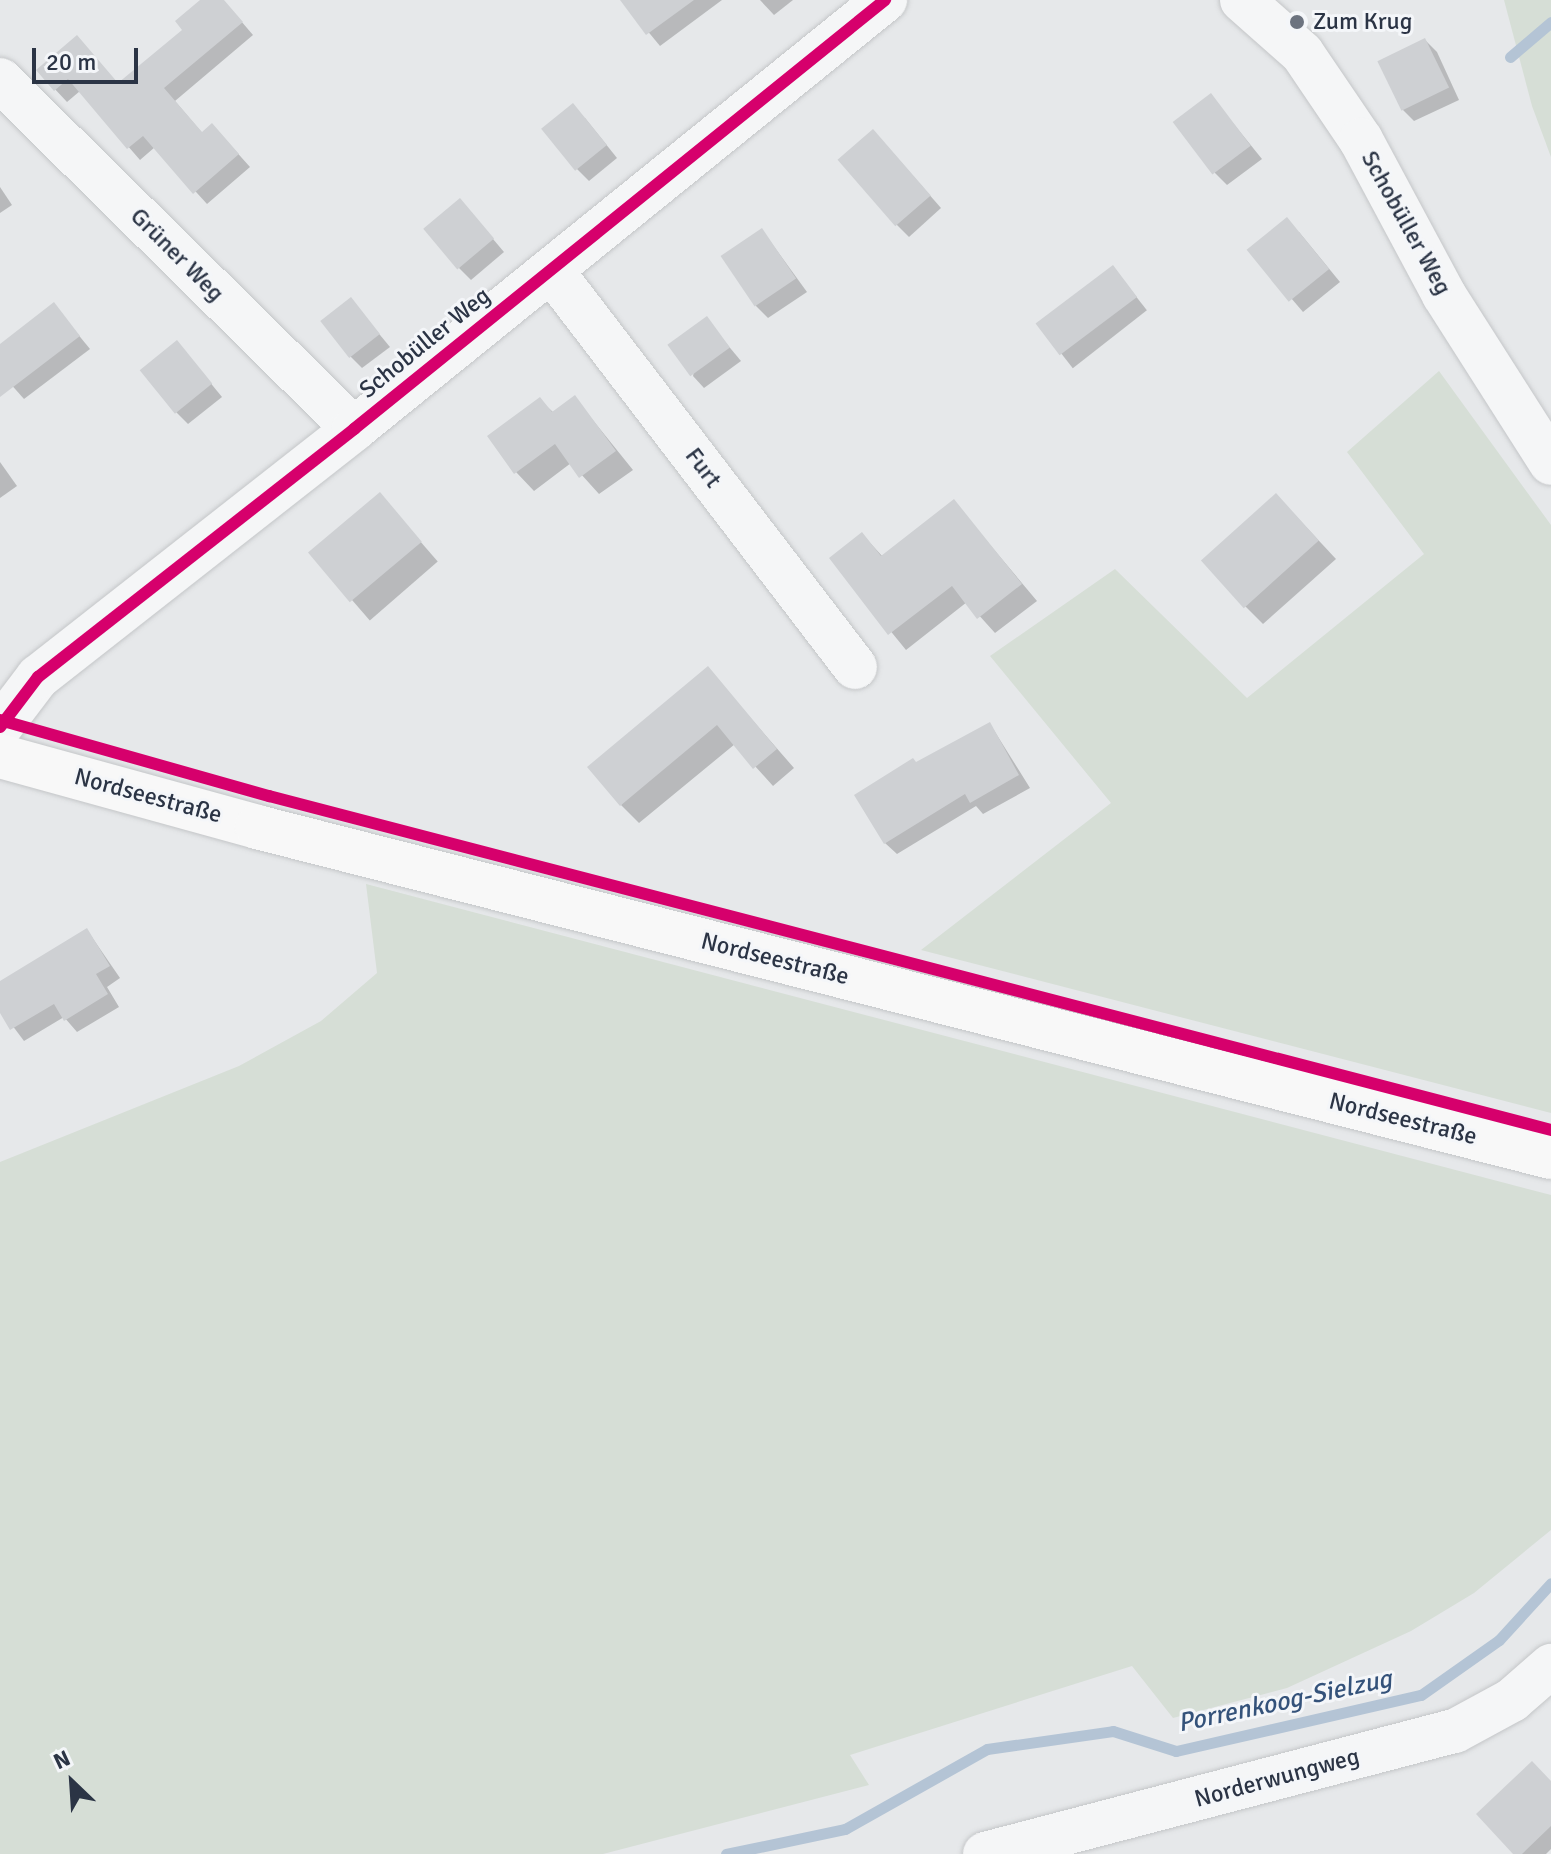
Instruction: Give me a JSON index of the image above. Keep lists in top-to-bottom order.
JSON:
{
  "streets": {
    "main road": ["Nordseestraße"],
    "street": [
      "Schobüller Weg",
      "Grüner Weg",
      "Furt",
      "Norderwungweg"
    ]
  },
  "crossings": [
    ["Schobüller Weg", "Grüner Weg"],
    ["Schobüller Weg", "Furt"]
  ],
  "water": ["Porrenkoog-Sielzug"],
  "places": ["Zum Krug"],
  "scale_bar": "20 m",
  "north": "top left"
}
